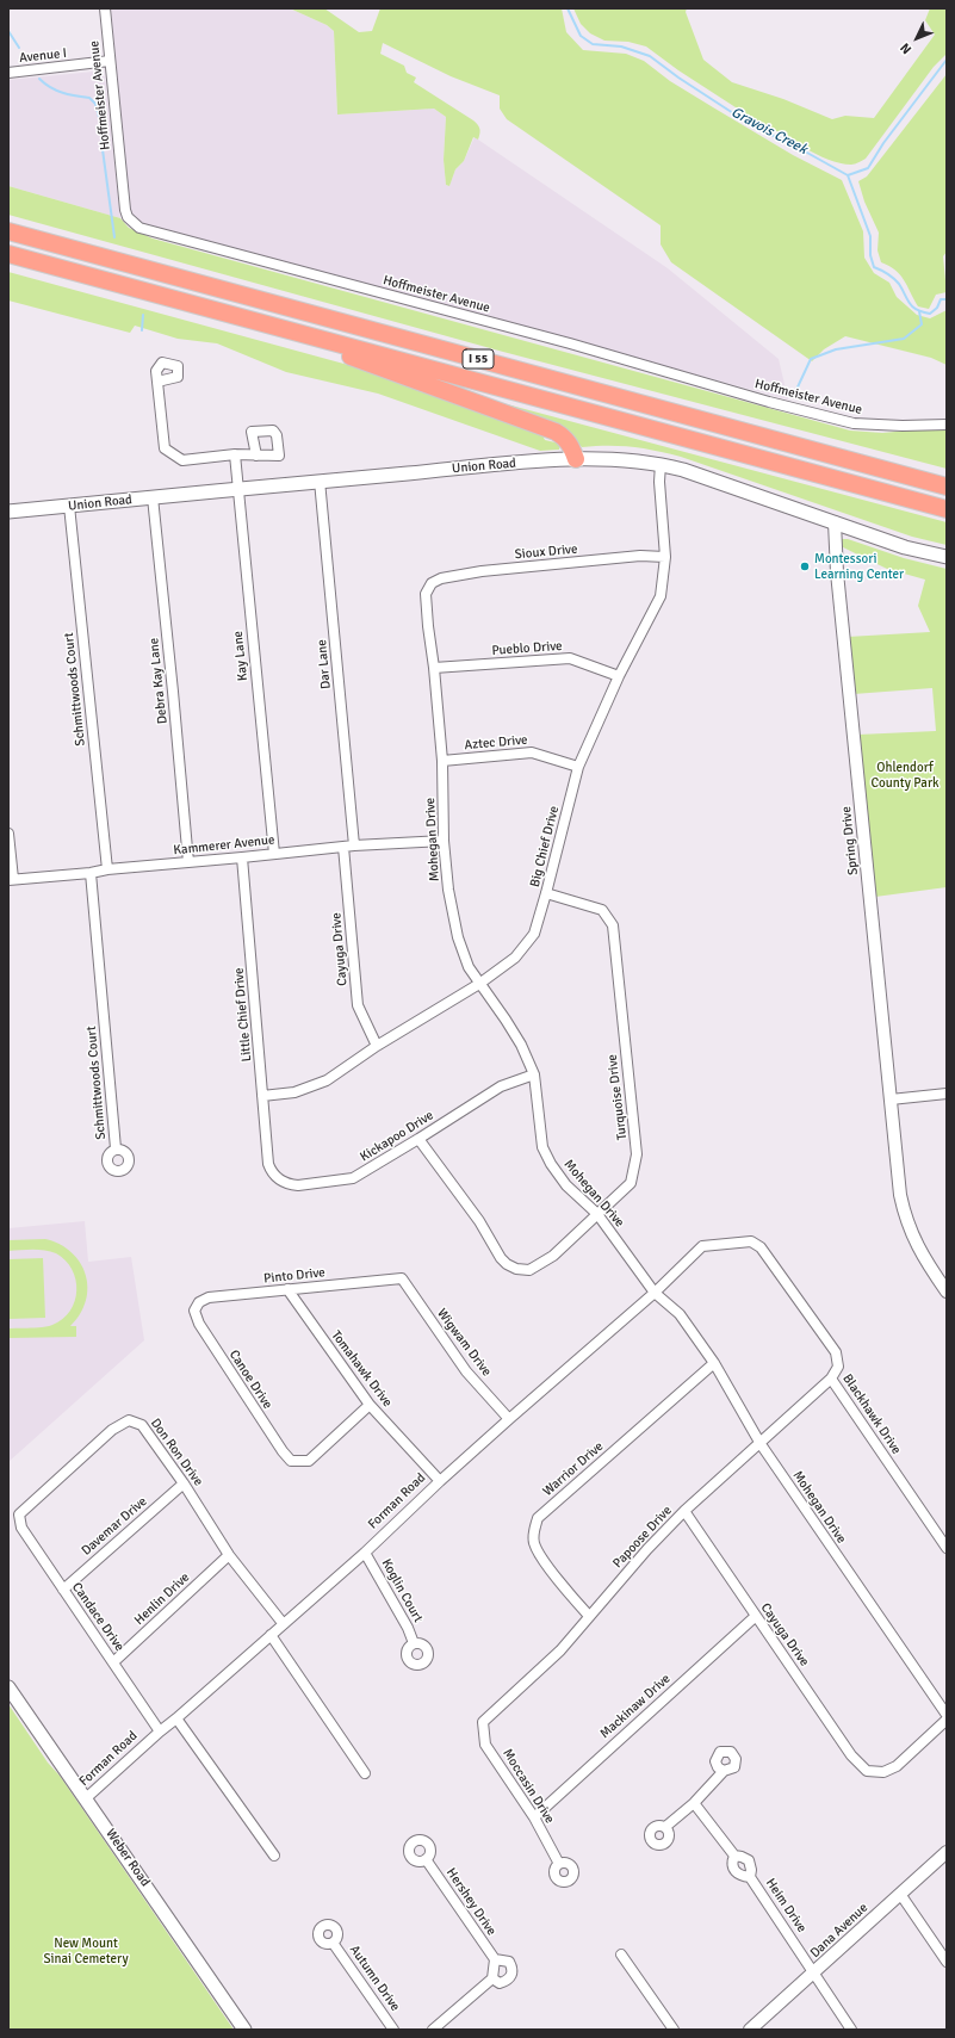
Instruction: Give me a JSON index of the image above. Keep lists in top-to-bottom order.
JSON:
{
  "streets": {
    "highway": ["I 55"],
    "main road": ["Union Road", "Weber Road"],
    "street": [
      "Avenue I",
      "Hoffmeister Avenue",
      "Sioux Drive",
      "Pueblo Drive",
      "Kay Lane",
      "Dar Lane",
      "Debra Kay Lane",
      "Schmittwoods Court",
      "Aztec Drive",
      "Mohegan Drive",
      "Spring Drive",
      "Kammerer Avenue",
      "Big Chief Drive",
      "Cayuga Drive",
      "Little Chief Drive",
      "Turquoise Drive",
      "Kickapoo Drive",
      "Pinto Drive",
      "Wigwam Drive",
      "Tomahawk Drive",
      "Canoe Drive",
      "Blackhawk Drive",
      "Don Ron Drive",
      "Warrior Drive",
      "Forman Road",
      "Davemar Drive",
      "Papoose Drive",
      "Koglin Court",
      "Henlin Drive",
      "Candace Drive",
      "Mackinaw Drive",
      "Moccasin Drive",
      "Hershey Drive",
      "Heim Drive",
      "Dana Avenue",
      "Autumn Drive"
    ]
  },
  "crossings": [
    ["Avenue I", "Hoffmeister Avenue"],
    ["Union Road", "Kay Lane"],
    ["Union Road", "Dar Lane"],
    ["Union Road", "Debra Kay Lane"],
    ["Union Road", "Schmittwoods Court"],
    ["Union Road", "Spring Drive"],
    ["Union Road", "Big Chief Drive"],
    ["Sioux Drive", "Mohegan Drive"],
    ["Sioux Drive", "Big Chief Drive"],
    ["Pueblo Drive", "Mohegan Drive"],
    ["Pueblo Drive", "Big Chief Drive"],
    ["Kay Lane", "Kammerer Avenue"],
    ["Dar Lane", "Kammerer Avenue"],
    ["Debra Kay Lane", "Kammerer Avenue"],
    ["Schmittwoods Court", "Kammerer Avenue"],
    ["Aztec Drive", "Mohegan Drive"],
    ["Aztec Drive", "Big Chief Drive"],
    ["Mohegan Drive", "Kammerer Avenue"],
    ["Mohegan Drive", "Big Chief Drive"],
    ["Mohegan Drive", "Turquoise Drive"],
    ["Mohegan Drive", "Kickapoo Drive"],
    ["Mohegan Drive", "Warrior Drive"],
    ["Mohegan Drive", "Forman Road"],
    ["Mohegan Drive", "Papoose Drive"],
    ["Kammerer Avenue", "Cayuga Drive"],
    ["Kammerer Avenue", "Little Chief Drive"],
    ["Big Chief Drive", "Cayuga Drive"],
    ["Big Chief Drive", "Little Chief Drive"],
    ["Big Chief Drive", "Turquoise Drive"],
    ["Cayuga Drive", "Papoose Drive"],
    ["Cayuga Drive", "Mackinaw Drive"],
    ["Little Chief Drive", "Kickapoo Drive"],
    ["Turquoise Drive", "Kickapoo Drive"],
    ["Pinto Drive", "Wigwam Drive"],
    ["Pinto Drive", "Tomahawk Drive"],
    ["Pinto Drive", "Canoe Drive"],
    ["Wigwam Drive", "Forman Road"],
    ["Tomahawk Drive", "Canoe Drive"],
    ["Tomahawk Drive", "Forman Road"],
    ["Blackhawk Drive", "Forman Road"],
    ["Blackhawk Drive", "Papoose Drive"],
    ["Don Ron Drive", "Forman Road"],
    ["Don Ron Drive", "Davemar Drive"],
    ["Don Ron Drive", "Henlin Drive"],
    ["Don Ron Drive", "Candace Drive"],
    ["Warrior Drive", "Papoose Drive"],
    ["Forman Road", "Koglin Court"],
    ["Forman Road", "Candace Drive"],
    ["Forman Road", "Weber Road"],
    ["Davemar Drive", "Candace Drive"],
    ["Papoose Drive", "Moccasin Drive"],
    ["Henlin Drive", "Candace Drive"],
    ["Mackinaw Drive", "Moccasin Drive"],
    ["Heim Drive", "Dana Avenue"]
  ],
  "water": ["Gravois Creek"],
  "parks": ["Ohlendorf County Park", "New Mount Sinai Cemetery"],
  "places": ["Montessori Learning Center"],
  "north": "bottom left"
}
